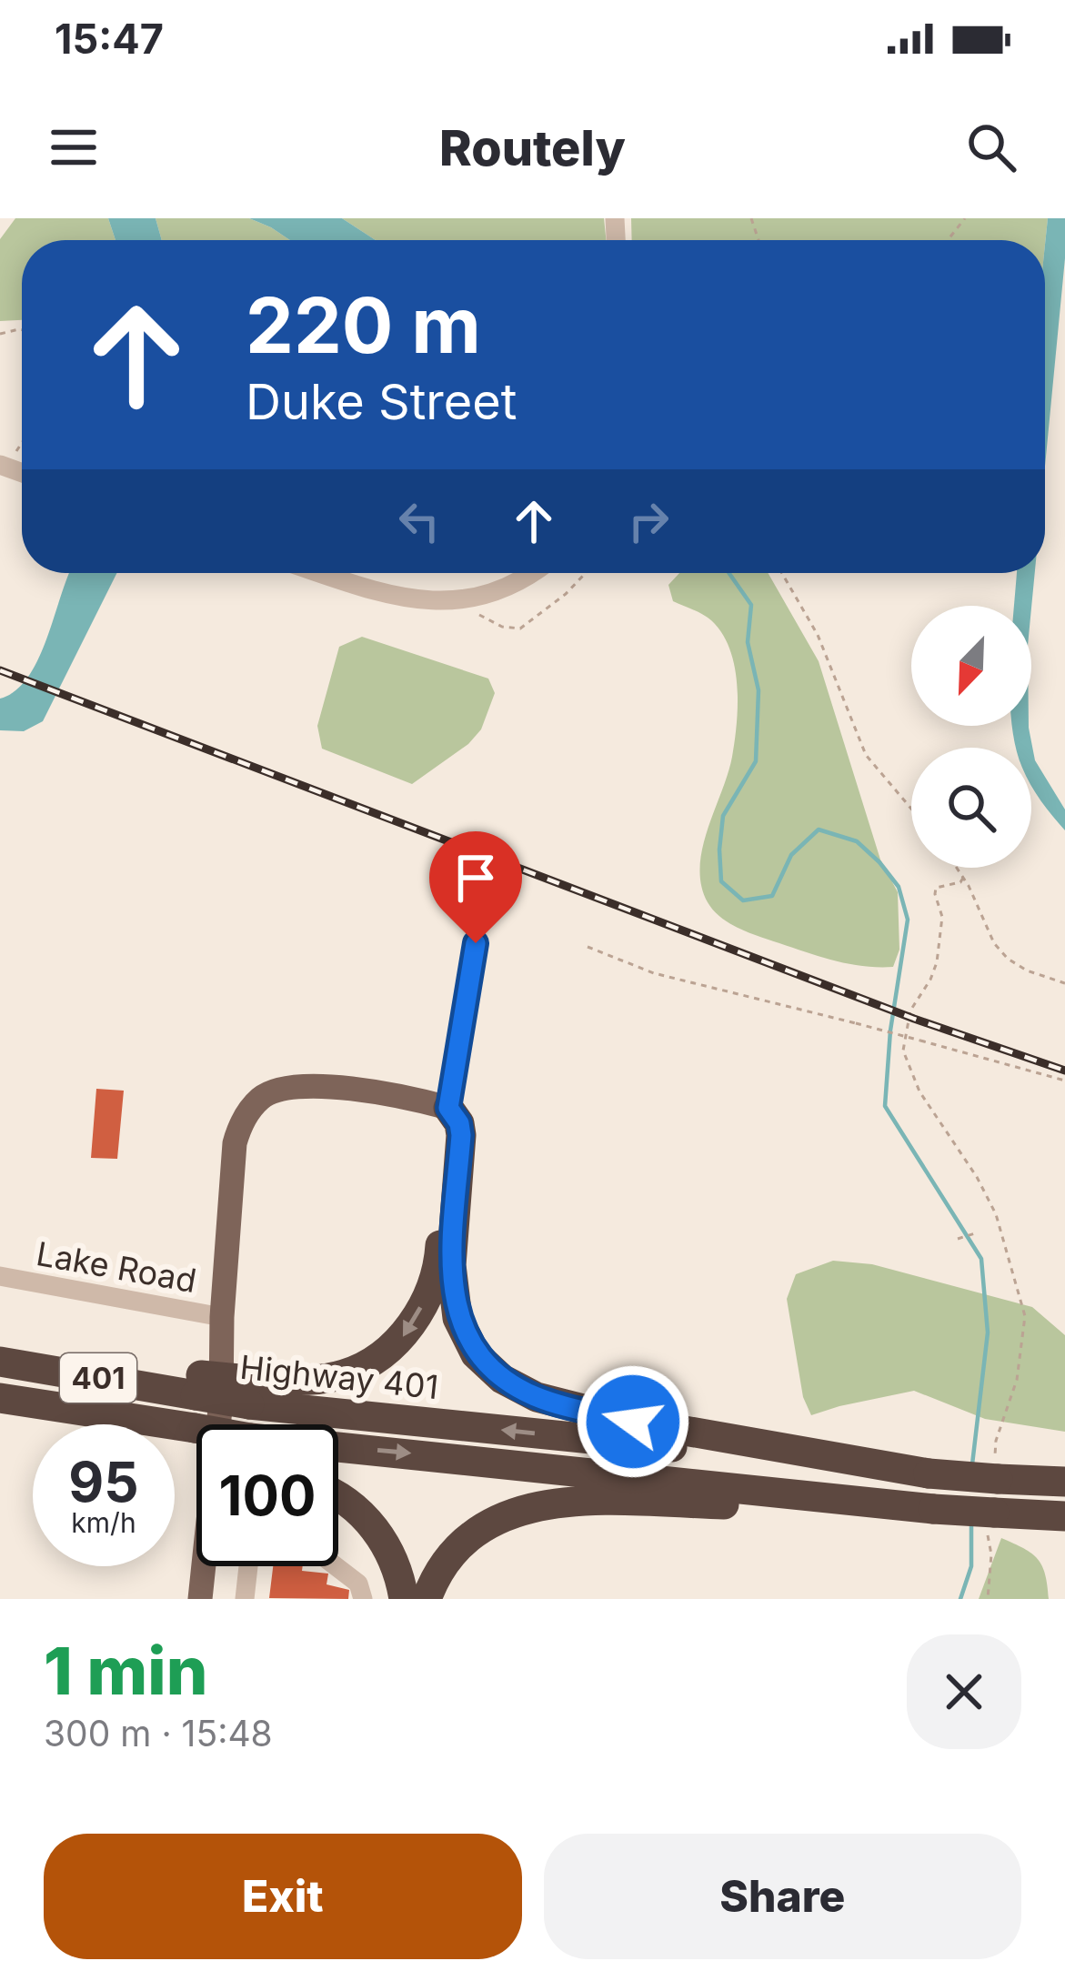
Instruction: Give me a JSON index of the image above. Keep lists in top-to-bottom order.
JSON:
{
  "streets": {
    "highway": ["Highway 401"],
    "street": ["Lake Road"]
  },
  "north": "bottom left",
  "page": {
    "status": "15:47",
    "header": "Routely",
    "turn": ["220 m", "Duke Street"],
    "speed": "95 km/h",
    "limit": "100",
    "heading": ["1 min", "300 m · 15:48"],
    "buttons": ["Exit", "Share"]
  }
}
